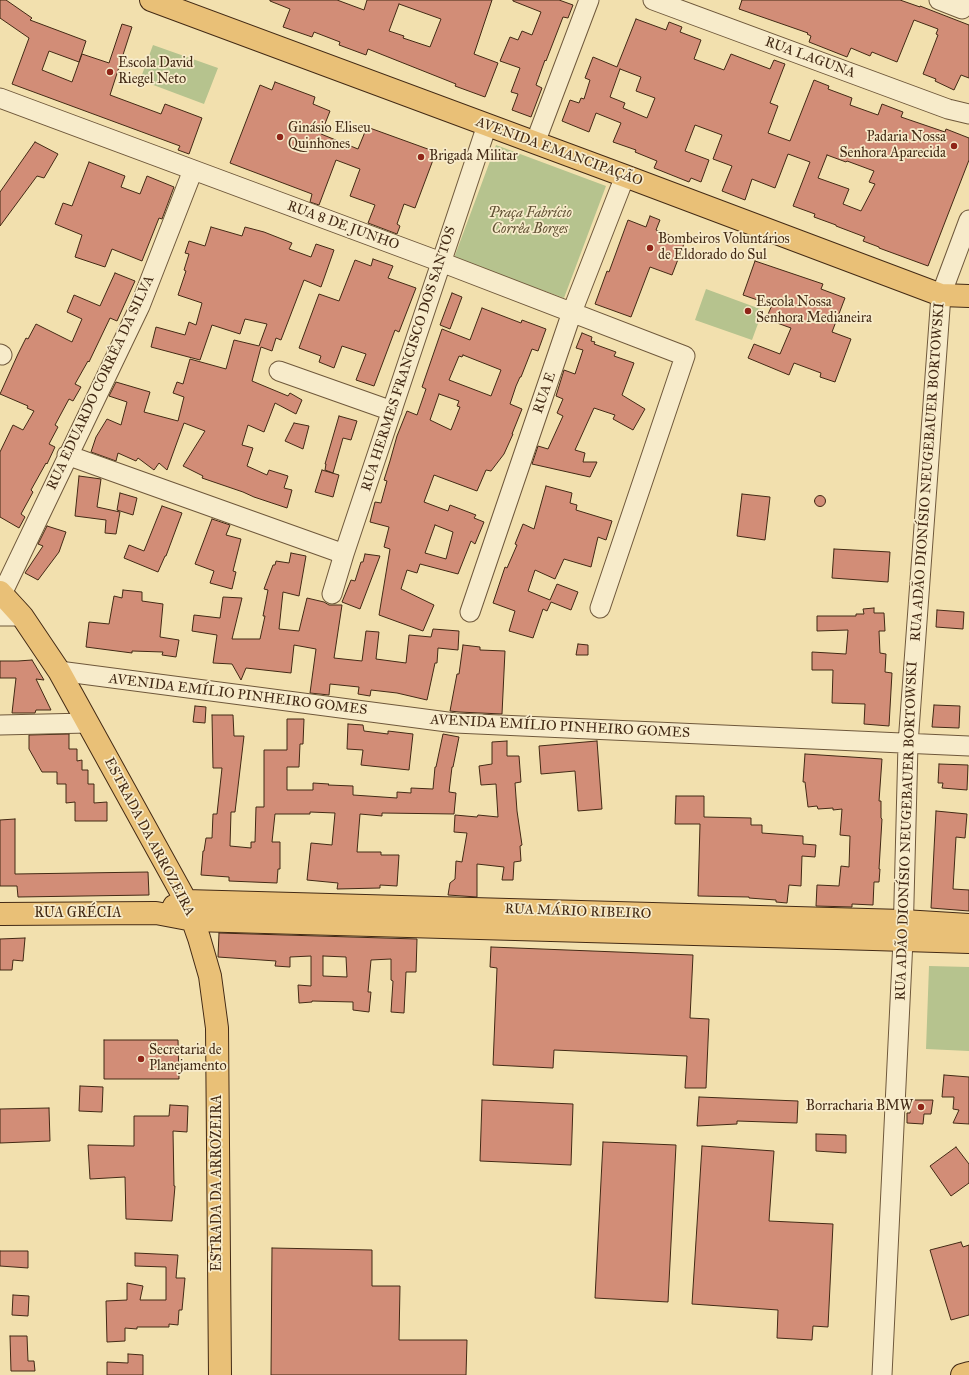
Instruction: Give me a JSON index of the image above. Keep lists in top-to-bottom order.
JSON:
{
  "streets": {
    "main road": [
      "AVENIDA EMANCIPAÇÃO",
      "ESTRADA DA ARROZEIRA",
      "RUA MÁRIO RIBEIRO",
      "RUA GRÉCIA"
    ],
    "street": [
      "RUA LAGUNA",
      "RUA 8 DE JUNHO",
      "RUA HERMES FRANCISCO DOS SANTOS",
      "RUA EDUARDO CORRÊA DA SILVA",
      "RUA E",
      "RUA ADÃO DIONÍSIO NEUGEBAUER BORTOWSKI",
      "AVENIDA EMÍLIO PINHEIRO GOMES"
    ]
  },
  "crossings": [
    ["AVENIDA EMANCIPAÇÃO", "RUA HERMES FRANCISCO DOS SANTOS"],
    ["AVENIDA EMANCIPAÇÃO", "RUA E"],
    ["AVENIDA EMANCIPAÇÃO", "RUA ADÃO DIONÍSIO NEUGEBAUER BORTOWSKI"],
    ["RUA 8 DE JUNHO", "RUA HERMES FRANCISCO DOS SANTOS"],
    ["RUA 8 DE JUNHO", "RUA EDUARDO CORRÊA DA SILVA"],
    ["RUA 8 DE JUNHO", "RUA E"],
    ["RUA EDUARDO CORRÊA DA SILVA", "ESTRADA DA ARROZEIRA"],
    ["RUA ADÃO DIONÍSIO NEUGEBAUER BORTOWSKI", "AVENIDA EMÍLIO PINHEIRO GOMES"],
    ["RUA ADÃO DIONÍSIO NEUGEBAUER BORTOWSKI", "RUA MÁRIO RIBEIRO"],
    ["AVENIDA EMÍLIO PINHEIRO GOMES", "ESTRADA DA ARROZEIRA"],
    ["ESTRADA DA ARROZEIRA", "RUA MÁRIO RIBEIRO"],
    ["ESTRADA DA ARROZEIRA", "RUA GRÉCIA"],
    ["RUA MÁRIO RIBEIRO", "RUA GRÉCIA"]
  ],
  "parks": ["Praça Fabrício Corrêa Borges"],
  "places": [
    "Escola David Riegel Neto",
    "Ginásio Eliseu Quinhones",
    "Padaria Nossa Senhora Aparecida",
    "Brigada Militar",
    "Bombeiros Voluntários de Eldorado do Sul",
    "Escola Nossa Senhora Medianeira",
    "Secretaria de Planejamento",
    "Borracharia BMW"
  ]
}
